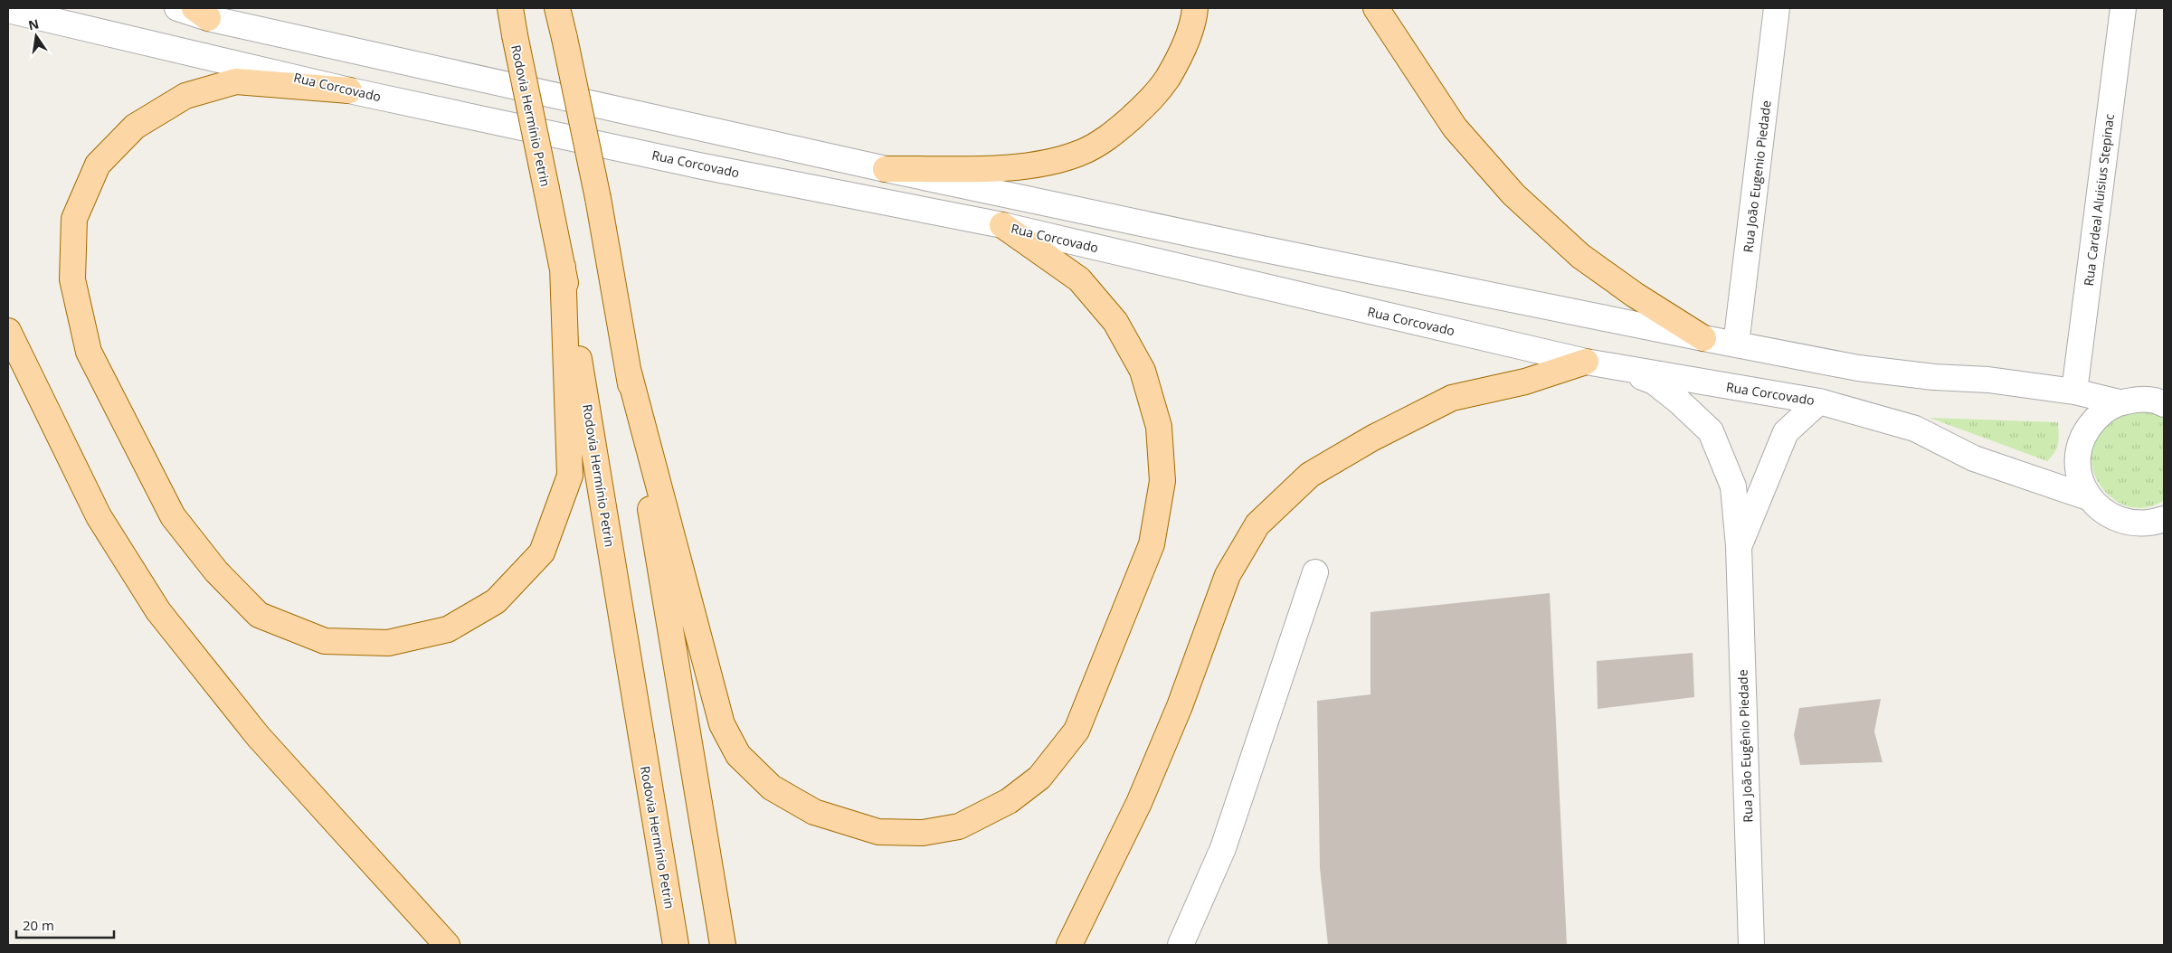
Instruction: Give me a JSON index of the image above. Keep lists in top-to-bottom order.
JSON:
{
  "streets": {
    "main road": ["Rodovia Hermínio Petrin"],
    "street": [
      "Rua Corcovado",
      "Rua João Eugenio Piedade",
      "Rua Cardeal Aluisius Stepinac",
      "Rua João Eugênio Piedade"
    ]
  },
  "crossings": [
    ["Rua Corcovado", "Rua João Eugênio Piedade"]
  ],
  "scale_bar": "20 m",
  "north": "top"
}
